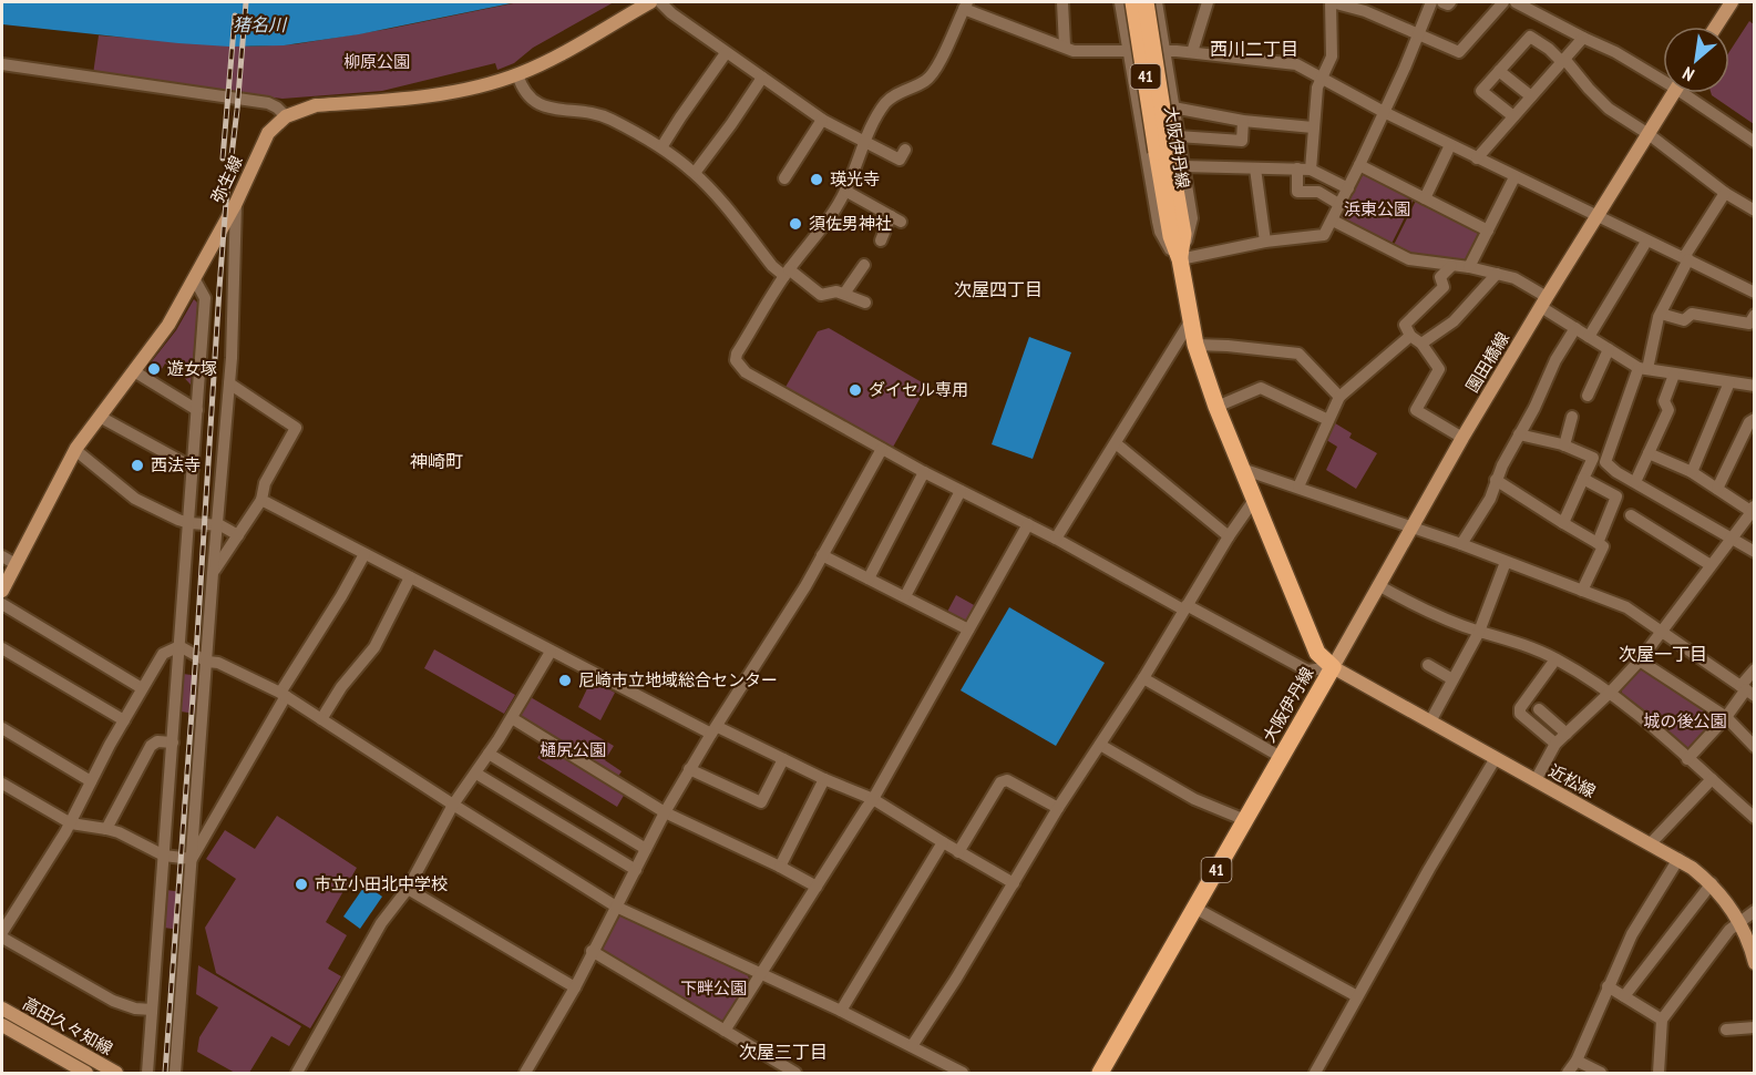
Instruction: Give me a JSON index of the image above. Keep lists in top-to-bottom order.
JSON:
{
  "streets": {
    "main road": ["41", "大阪伊丹線"],
    "street": [
      "弥生線",
      "園田橋線",
      "近松線",
      "高田久々知線"
    ]
  },
  "crossings": [
    ["大阪伊丹線", "園田橋線"],
    ["大阪伊丹線", "近松線"],
    ["園田橋線", "近松線"]
  ],
  "districts": [
    "西川二丁目",
    "次屋四丁目",
    "神崎町",
    "次屋一丁目",
    "次屋三丁目"
  ],
  "water": ["猪名川"],
  "parks": [
    "柳原公園",
    "浜東公園",
    "城の後公園",
    "樋尻公園",
    "下畔公園"
  ],
  "places": [
    "瑛光寺",
    "須佐男神社",
    "遊女塚",
    "ダイセル専用",
    "西法寺",
    "尼崎市立地域総合センター",
    "市立小田北中学校"
  ],
  "north": "bottom left"
}
